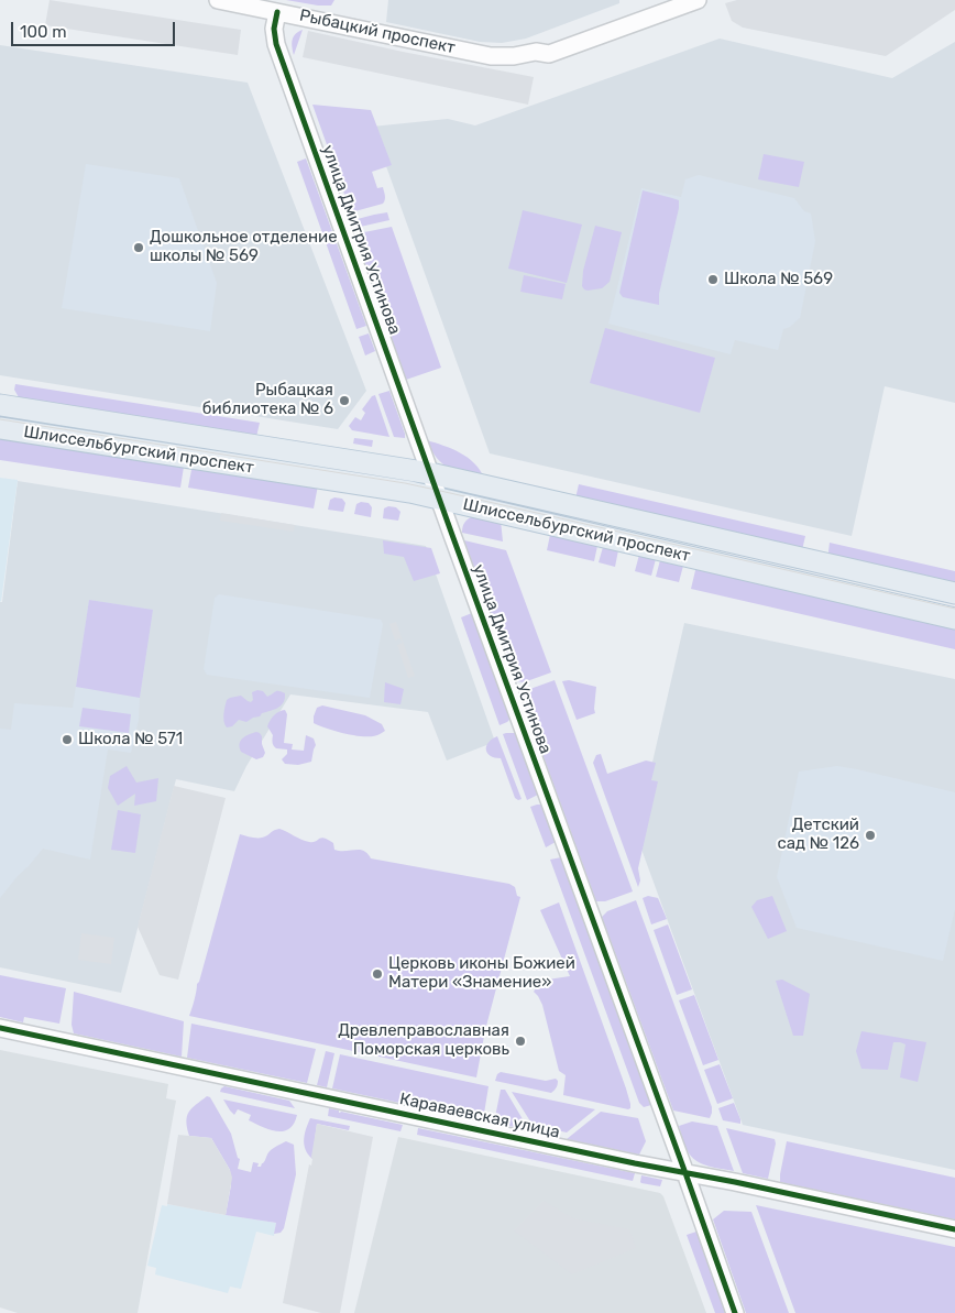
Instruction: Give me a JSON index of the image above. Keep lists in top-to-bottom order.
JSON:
{
  "streets": {
    "main road": ["Шлиссельбургский проспект"],
    "street": ["Рыбацкий проспект", "улица Дмитрия Устинова", "Караваевская улица"]
  },
  "crossings": [
    ["Рыбацкий проспект", "улица Дмитрия Устинова"],
    ["улица Дмитрия Устинова", "Шлиссельбургский проспект"],
    ["улица Дмитрия Устинова", "Караваевская улица"]
  ],
  "places": [
    "Дошкольное отделение школы № 569",
    "Школа № 569",
    "Рыбацкая библиотека № 6",
    "Школа № 571",
    "Детский сад № 126",
    "Церковь иконы Божией Матери «Знамение»",
    "Древлеправославная Поморская церковь"
  ],
  "scale_bar": "100 m"
}
